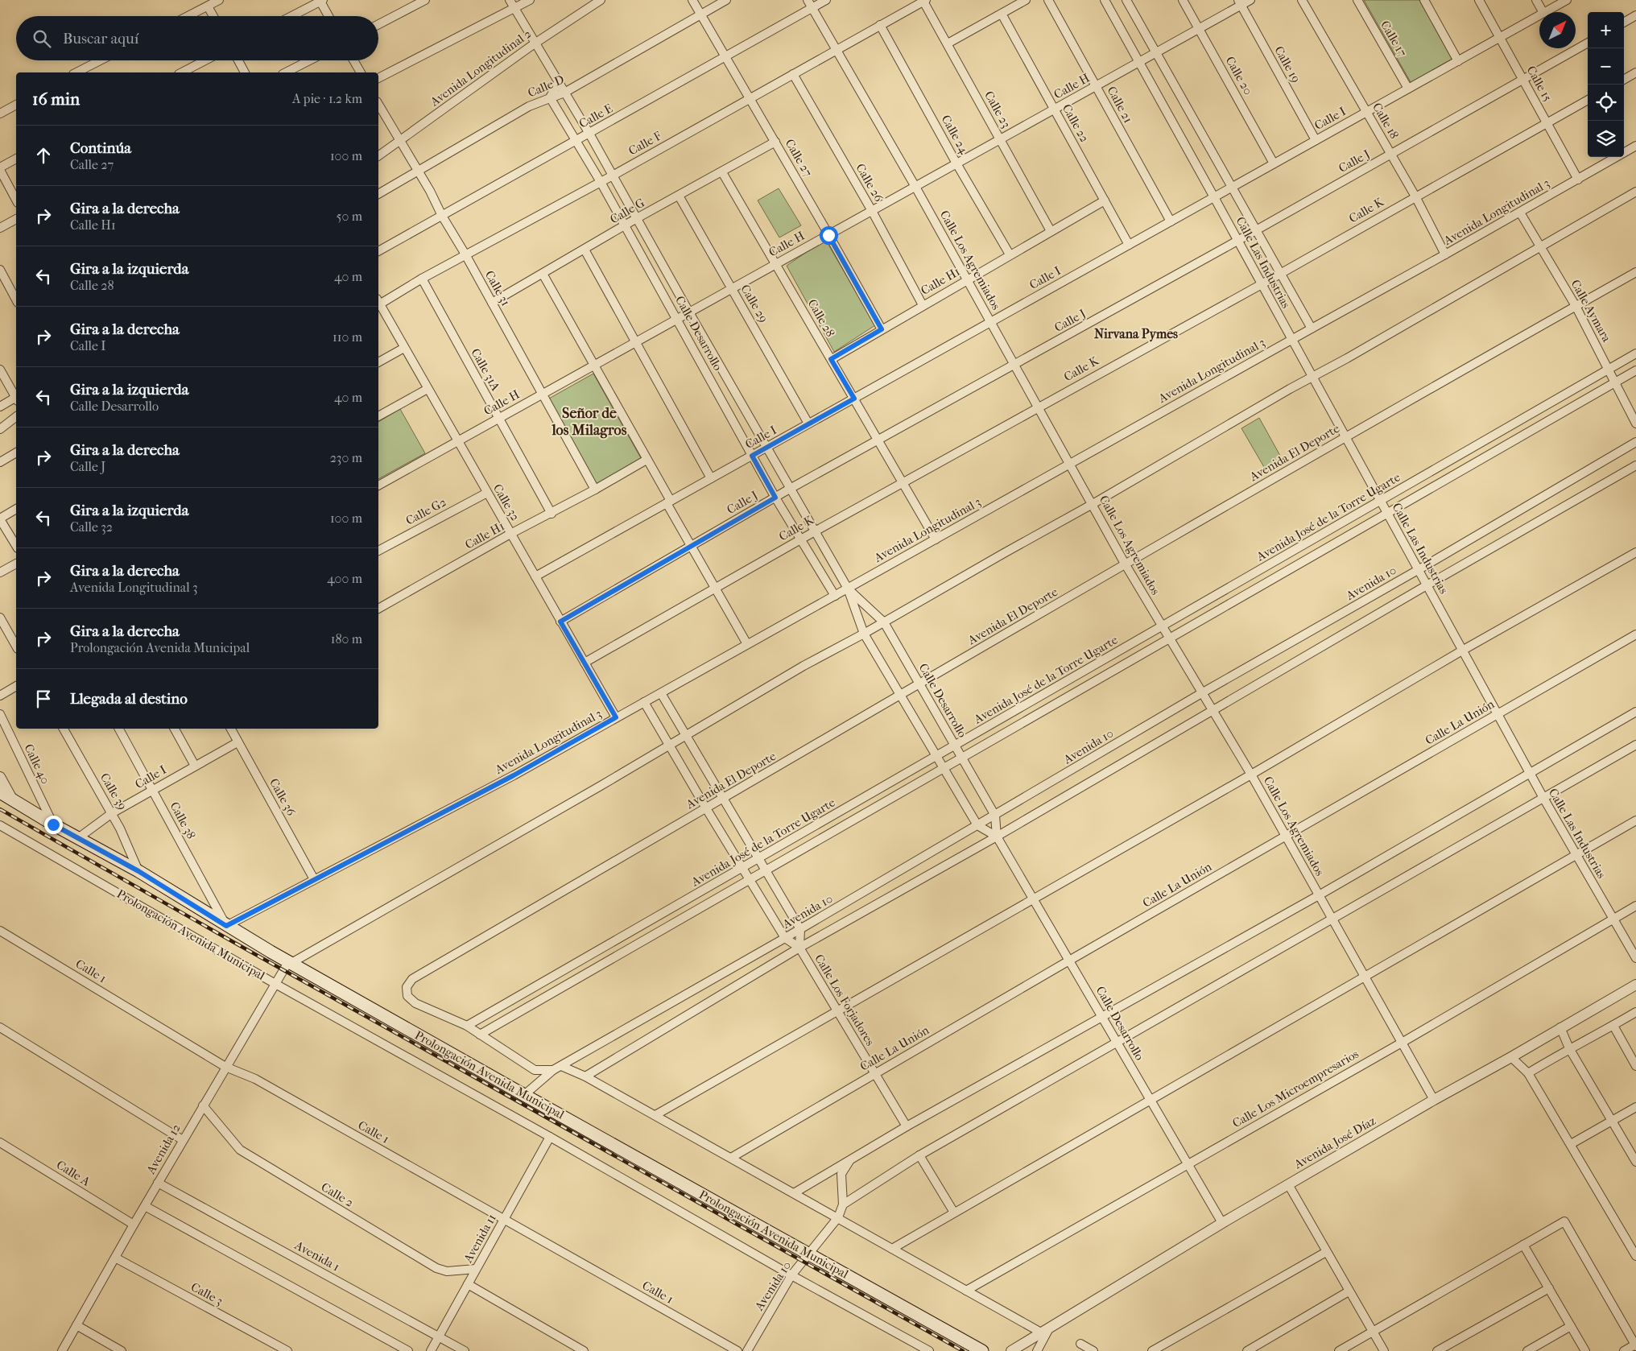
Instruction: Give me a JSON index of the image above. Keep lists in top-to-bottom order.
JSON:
{
  "streets": {
    "main road": ["Prolongación Avenida Municipal"],
    "street": [
      "Calle 17",
      "Calle 19",
      "Avenida Longitudinal 2",
      "Calle 20",
      "Calle 15",
      "Calle D",
      "Calle H",
      "Calle 21",
      "Calle 23",
      "Calle E",
      "Calle I",
      "Calle 18",
      "Calle 22",
      "Calle 24",
      "Calle F",
      "Calle 27",
      "Calle J",
      "Calle 26",
      "Calle K",
      "Calle G",
      "Avenida Longitudinal 3",
      "Calle Los Agremiados",
      "Calle Las Industrias",
      "Calle H1",
      "Calle 31",
      "Calle 29",
      "Calle Aymara",
      "Calle 28",
      "Calle Desarrollo",
      "Calle 31A",
      "Avenida El Deporte",
      "Calle 32",
      "Calle G2",
      "Avenida José de la Torre Ugarte",
      "Avenida 10",
      "Calle La Unión",
      "Calle 40",
      "Calle 39",
      "Calle 36",
      "Calle 38",
      "Calle 1",
      "Calle Los Forjadores",
      "Calle Los Microempresarios",
      "Avenida José Díaz",
      "Avenida 12",
      "Calle A",
      "Calle 2",
      "Avenida 11",
      "Avenida 1",
      "Calle 3"
    ]
  },
  "crossings": [
    ["Calle 17", "Calle I"],
    ["Calle 19", "Calle H"],
    ["Calle 19", "Calle I"],
    ["Avenida Longitudinal 2", "Calle 31"],
    ["Avenida Longitudinal 2", "Calle Desarrollo"],
    ["Calle 20", "Calle H"],
    ["Calle 20", "Calle I"],
    ["Calle 15", "Calle I"],
    ["Calle 15", "Calle J"],
    ["Calle 15", "Calle K"],
    ["Calle 15", "Avenida Longitudinal 3"],
    ["Calle D", "Calle 27"],
    ["Calle D", "Calle 31"],
    ["Calle D", "Calle Desarrollo"],
    ["Calle H", "Calle 21"],
    ["Calle H", "Calle 23"],
    ["Calle H", "Calle 22"],
    ["Calle H", "Calle 24"],
    ["Calle H", "Calle 27"],
    ["Calle H", "Calle 26"],
    ["Calle H", "Calle Los Agremiados"],
    ["Calle H", "Calle Las Industrias"],
    ["Calle H", "Calle 31"],
    ["Calle H", "Calle 29"],
    ["Calle H", "Calle 28"],
    ["Calle H", "Calle Desarrollo"],
    ["Calle H", "Calle 31A"],
    ["Calle H", "Calle 32"],
    ["Calle 21", "Calle I"],
    ["Calle 23", "Calle F"],
    ["Calle 23", "Calle H1"],
    ["Calle E", "Calle 27"],
    ["Calle E", "Calle Los Agremiados"],
    ["Calle E", "Calle 31"],
    ["Calle E", "Calle Desarrollo"],
    ["Calle I", "Calle 18"],
    ["Calle I", "Calle 22"],
    ["Calle I", "Calle Los Agremiados"],
    ["Calle I", "Calle Las Industrias"],
    ["Calle I", "Calle 29"],
    ["Calle I", "Calle 28"],
    ["Calle I", "Calle Desarrollo"],
    ["Calle I", "Calle 32"],
    ["Calle I", "Calle 39"],
    ["Calle I", "Calle 36"],
    ["Calle I", "Calle 38"],
    ["Calle I", "Prolongación Avenida Municipal"],
    ["Calle 18", "Calle J"],
    ["Calle 18", "Calle K"],
    ["Calle 18", "Avenida Longitudinal 3"],
    ["Calle 22", "Calle H1"],
    ["Calle 24", "Calle F"],
    ["Calle 24", "Calle H1"],
    ["Calle F", "Calle 27"],
    ["Calle F", "Calle 26"],
    ["Calle F", "Calle Los Agremiados"],
    ["Calle F", "Calle 31"],
    ["Calle F", "Calle Desarrollo"],
    ["Calle F", "Calle 31A"],
    ["Calle 27", "Calle G"],
    ["Calle 27", "Calle H1"],
    ["Calle J", "Calle Los Agremiados"],
    ["Calle J", "Calle Las Industrias"],
    ["Calle J", "Calle 28"],
    ["Calle J", "Calle Desarrollo"],
    ["Calle J", "Calle 32"],
    ["Calle 26", "Calle H1"],
    ["Calle K", "Calle Los Agremiados"],
    ["Calle K", "Calle Las Industrias"],
    ["Calle K", "Calle 28"],
    ["Calle K", "Calle Desarrollo"],
    ["Calle K", "Calle 32"],
    ["Calle G", "Calle 31"],
    ["Calle G", "Calle 29"],
    ["Calle G", "Calle 28"],
    ["Calle G", "Calle Desarrollo"],
    ["Avenida Longitudinal 3", "Calle Los Agremiados"],
    ["Avenida Longitudinal 3", "Calle Las Industrias"],
    ["Avenida Longitudinal 3", "Calle Aymara"],
    ["Avenida Longitudinal 3", "Calle 28"],
    ["Avenida Longitudinal 3", "Calle Desarrollo"],
    ["Avenida Longitudinal 3", "Calle 32"],
    ["Avenida Longitudinal 3", "Calle 36"],
    ["Avenida Longitudinal 3", "Calle 38"],
    ["Avenida Longitudinal 3", "Prolongación Avenida Municipal"],
    ["Avenida Longitudinal 3", "Calle Los Forjadores"],
    ["Calle Los Agremiados", "Calle H1"],
    ["Calle Los Agremiados", "Avenida El Deporte"],
    ["Calle Los Agremiados", "Avenida José de la Torre Ugarte"],
    ["Calle Los Agremiados", "Avenida 10"],
    ["Calle Los Agremiados", "Calle La Unión"],
    ["Calle Los Agremiados", "Calle Los Microempresarios"],
    ["Calle Los Agremiados", "Avenida José Díaz"],
    ["Calle Los Agremiados", "Avenida 12"],
    ["Calle Las Industrias", "Avenida El Deporte"],
    ["Calle Las Industrias", "Avenida José de la Torre Ugarte"],
    ["Calle Las Industrias", "Avenida 10"],
    ["Calle Las Industrias", "Calle La Unión"],
    ["Calle Las Industrias", "Calle Los Microempresarios"],
    ["Calle Las Industrias", "Avenida 12"],
    ["Calle H1", "Calle 31"],
    ["Calle H1", "Calle 28"],
    ["Calle H1", "Calle 31A"],
    ["Calle H1", "Calle 32"],
    ["Calle Aymara", "Avenida El Deporte"],
    ["Calle Aymara", "Avenida José de la Torre Ugarte"],
    ["Calle Aymara", "Avenida 12"],
    ["Calle Desarrollo", "Avenida El Deporte"],
    ["Calle Desarrollo", "Avenida José de la Torre Ugarte"],
    ["Calle Desarrollo", "Avenida 10"],
    ["Calle Desarrollo", "Calle La Unión"],
    ["Calle Desarrollo", "Calle Los Microempresarios"],
    ["Calle Desarrollo", "Avenida José Díaz"],
    ["Calle Desarrollo", "Avenida 12"],
    ["Avenida El Deporte", "Avenida José de la Torre Ugarte"],
    ["Avenida El Deporte", "Calle Los Forjadores"],
    ["Calle 32", "Calle G2"],
    ["Avenida José de la Torre Ugarte", "Calle Los Forjadores"],
    ["Avenida 10", "Prolongación Avenida Municipal"],
    ["Avenida 10", "Calle Los Forjadores"],
    ["Calle La Unión", "Calle Los Forjadores"],
    ["Calle 40", "Prolongación Avenida Municipal"],
    ["Calle 39", "Prolongación Avenida Municipal"],
    ["Calle 38", "Prolongación Avenida Municipal"],
    ["Prolongación Avenida Municipal", "Avenida 12"],
    ["Prolongación Avenida Municipal", "Avenida 11"],
    ["Calle 1", "Avenida 12"],
    ["Calle 1", "Avenida 11"],
    ["Calle Los Forjadores", "Avenida 12"],
    ["Avenida 12", "Calle A"],
    ["Avenida 12", "Calle 2"],
    ["Avenida 12", "Avenida 1"],
    ["Avenida 12", "Calle 3"],
    ["Calle 2", "Avenida 11"],
    ["Avenida 11", "Avenida 1"]
  ],
  "districts": ["Nirvana Pymes", "Señor de los Milagros"],
  "north": "top right",
  "page": {
    "map_buttons": ["+", "−"],
    "search": "Buscar aquí",
    "heading": ["16 min", "A pie · 1.2 km"],
    "list": [
      ["Continúa", "Calle 27", "100 m"],
      ["Gira a la derecha", "Calle H1", "50 m"],
      ["Gira a la izquierda", "Calle 28", "40 m"],
      ["Gira a la derecha", "Calle I", "110 m"],
      ["Gira a la izquierda", "Calle Desarrollo", "40 m"],
      ["Gira a la derecha", "Calle J", "230 m"],
      ["Gira a la izquierda", "Calle 32", "100 m"],
      ["Gira a la derecha", "Avenida Longitudinal 3", "400 m"],
      ["Gira a la derecha", "Prolongación Avenida Municipal", "180 m"],
      "Llegada al destino"
    ]
  }
}
